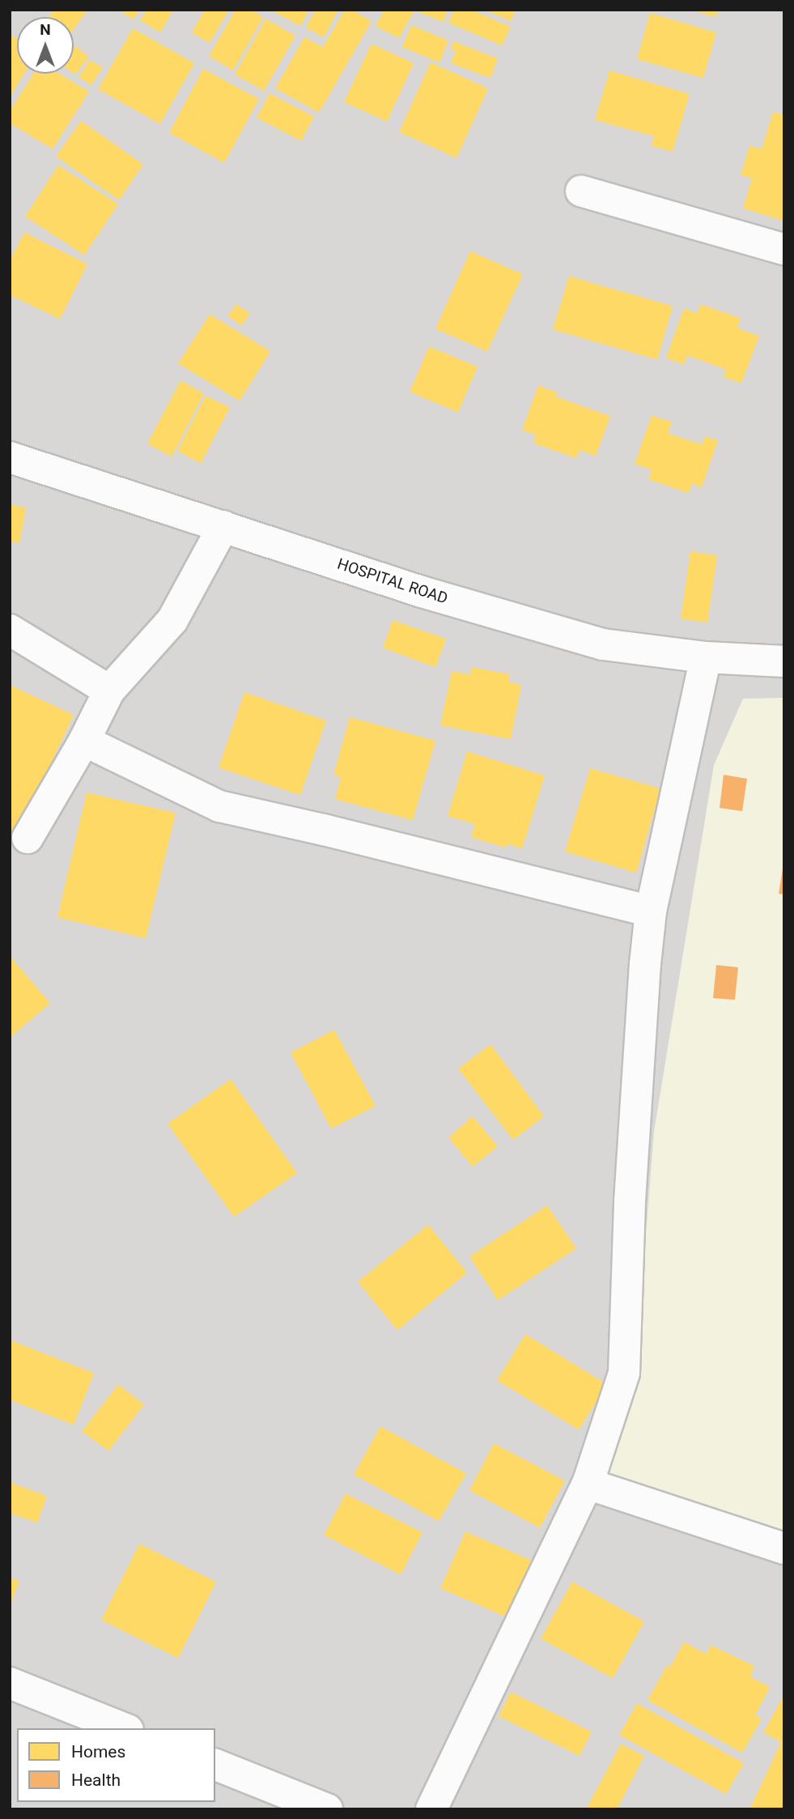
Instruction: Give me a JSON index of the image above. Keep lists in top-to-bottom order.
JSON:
{
  "streets": {
    "street": ["HOSPITAL ROAD"]
  },
  "legend": ["Homes", "Health"],
  "north": "top"
}
